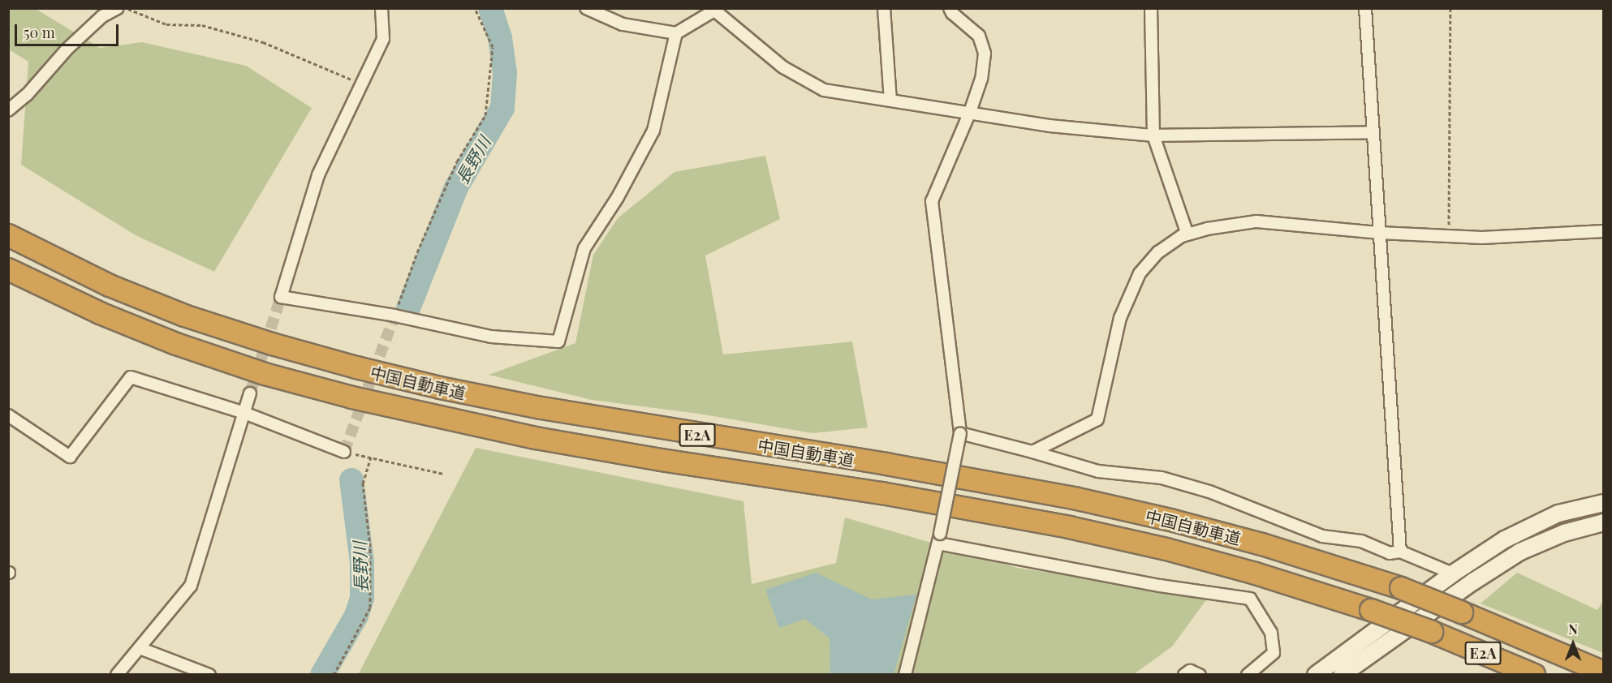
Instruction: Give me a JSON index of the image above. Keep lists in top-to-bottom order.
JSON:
{
  "streets": {
    "highway": ["中国自動車道", "E2A"]
  },
  "water": ["長野川"],
  "scale_bar": "50 m",
  "north": "top"
}
